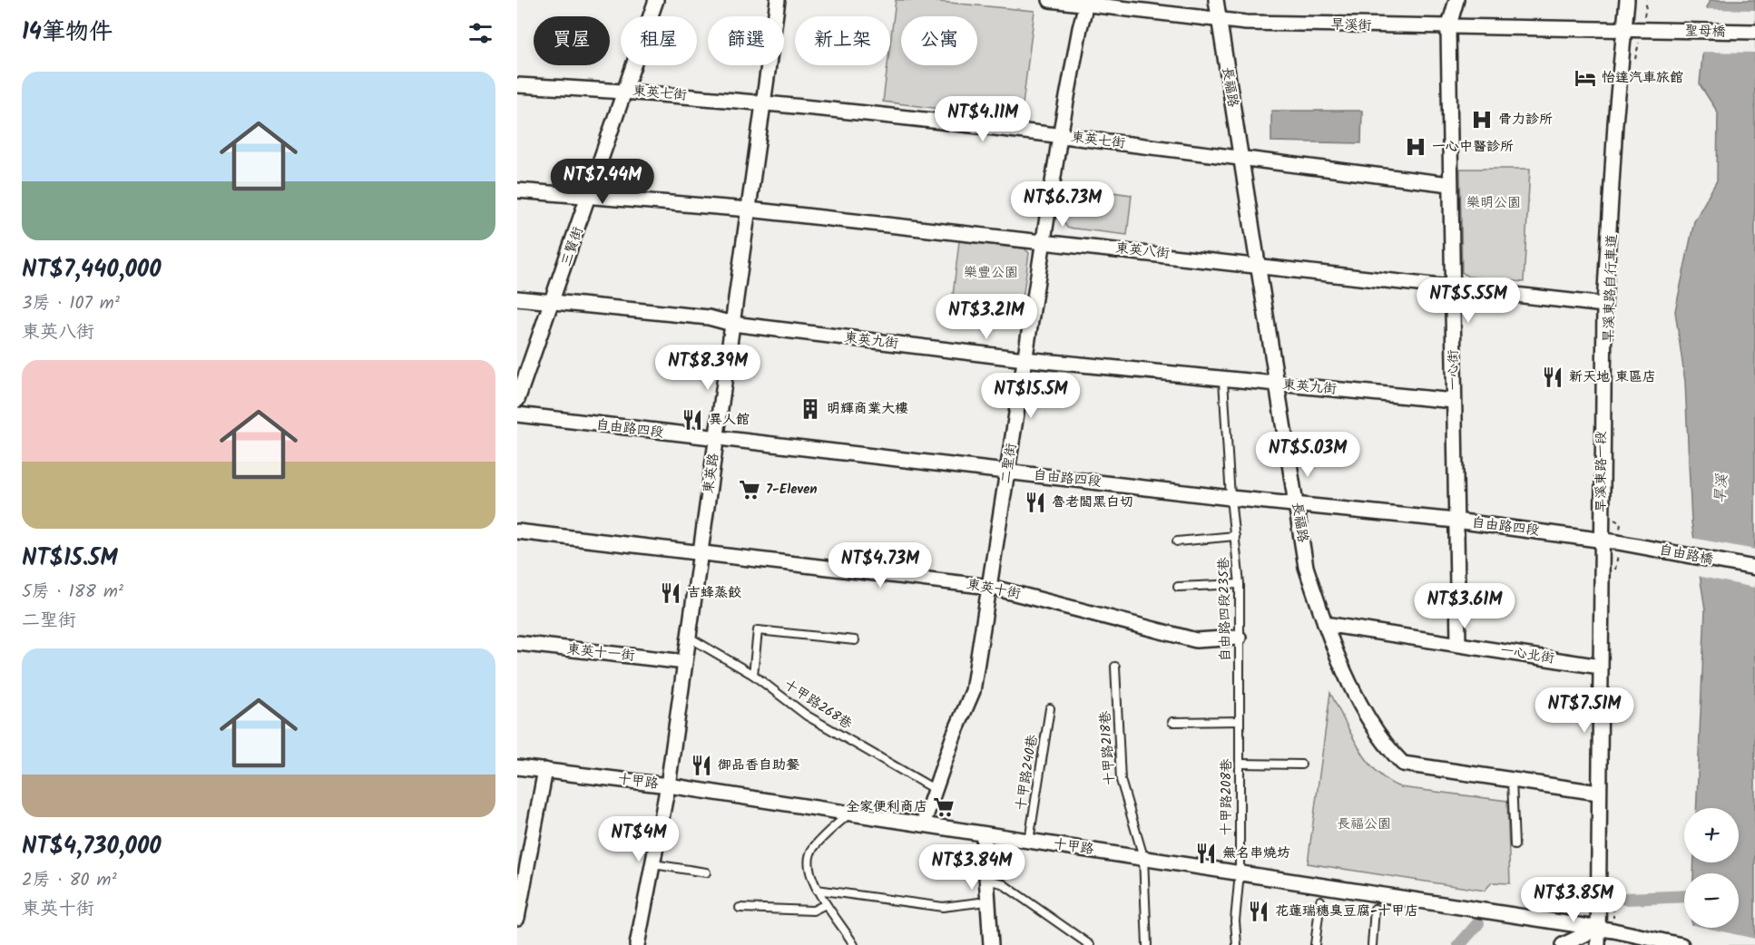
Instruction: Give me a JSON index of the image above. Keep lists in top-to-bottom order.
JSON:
{
  "streets": {
    "street": [
      "旱溪街",
      "聖母橋",
      "長福路",
      "東英七街",
      "三賢街",
      "東英八街",
      "東英九街",
      "一心街",
      "自由路四段",
      "二聖街",
      "旱溪東路一段",
      "東英路",
      "自由路橋",
      "東英十街",
      "東英十一街",
      "一心北街",
      "十甲路"
    ],
    "lane": [
      "自由路四段235巷",
      "十甲路268巷",
      "十甲路218巷",
      "十甲路240巷",
      "十甲路208巷"
    ]
  },
  "crossings": [
    ["旱溪街", "聖母橋"],
    ["旱溪街", "長福路"],
    ["旱溪街", "一心街"],
    ["旱溪街", "二聖街"],
    ["旱溪街", "旱溪東路一段"],
    ["長福路", "東英七街"],
    ["長福路", "東英八街"],
    ["長福路", "東英九街"],
    ["長福路", "自由路四段"],
    ["長福路", "旱溪東路一段"],
    ["長福路", "一心北街"],
    ["東英七街", "三賢街"],
    ["東英七街", "一心街"],
    ["東英七街", "二聖街"],
    ["東英七街", "東英路"],
    ["三賢街", "東英八街"],
    ["三賢街", "東英九街"],
    ["東英八街", "一心街"],
    ["東英八街", "二聖街"],
    ["東英八街", "旱溪東路一段"],
    ["東英八街", "東英路"],
    ["東英九街", "一心街"],
    ["東英九街", "二聖街"],
    ["東英九街", "東英路"],
    ["東英九街", "自由路四段235巷"],
    ["一心街", "自由路四段"],
    ["一心街", "一心北街"],
    ["自由路四段", "二聖街"],
    ["自由路四段", "旱溪東路一段"],
    ["自由路四段", "東英路"],
    ["自由路四段", "自由路橋"],
    ["自由路四段", "自由路四段235巷"],
    ["二聖街", "東英十街"],
    ["二聖街", "十甲路268巷"],
    ["二聖街", "十甲路"],
    ["旱溪東路一段", "一心北街"],
    ["旱溪東路一段", "十甲路"],
    ["東英路", "東英十街"],
    ["東英路", "東英十一街"],
    ["東英路", "十甲路268巷"],
    ["東英路", "十甲路"],
    ["東英十街", "自由路四段235巷"],
    ["自由路四段235巷", "十甲路208巷"],
    ["十甲路218巷", "十甲路"],
    ["十甲路240巷", "十甲路"],
    ["十甲路", "十甲路208巷"]
  ],
  "water": ["旱溪"],
  "parks": ["樂明公園", "樂豐公園", "長福公園"],
  "places": {
    "hotel": ["怡達汽車旅館"],
    "hospital": ["骨力診所", "一心中醫診所"],
    "restaurant": [
      "新天地 東區店",
      "異人館",
      "魯老闆黑白切",
      "吉蜂蒸餃",
      "御品香自助餐",
      "無名串燒坊",
      "花蓮瑞穗臭豆腐-十甲店"
    ],
    "building": ["明輝商業大樓"],
    "supermarket": ["7-Eleven", "全家便利商店"]
  },
  "page": {
    "heading": "14筆物件",
    "chip": [
      "買屋",
      "租屋",
      "篩選",
      "新上架",
      "公寓"
    ],
    "list": [
      {
        "name": "NT$7,440,000",
        "note": "3房 · 107 m² · 東英八街"
      },
      {
        "name": "NT$15.5M",
        "note": "5房 · 188 m² · 二聖街"
      },
      {
        "name": "NT$4,730,000",
        "note": "2房 · 80 m² · 東英十街"
      }
    ],
    "price": [
      "NT$4.11M",
      "NT$7.44M",
      "NT$6.73M",
      "NT$5.55M",
      "NT$3.21M",
      "NT$8.39M",
      "NT$15.5M",
      "NT$5.03M",
      "NT$4.73M",
      "NT$3.61M",
      "NT$7.51M",
      "NT$4M",
      "NT$3.84M",
      "NT$3.85M"
    ],
    "map_buttons": ["+", "−"]
  }
}
